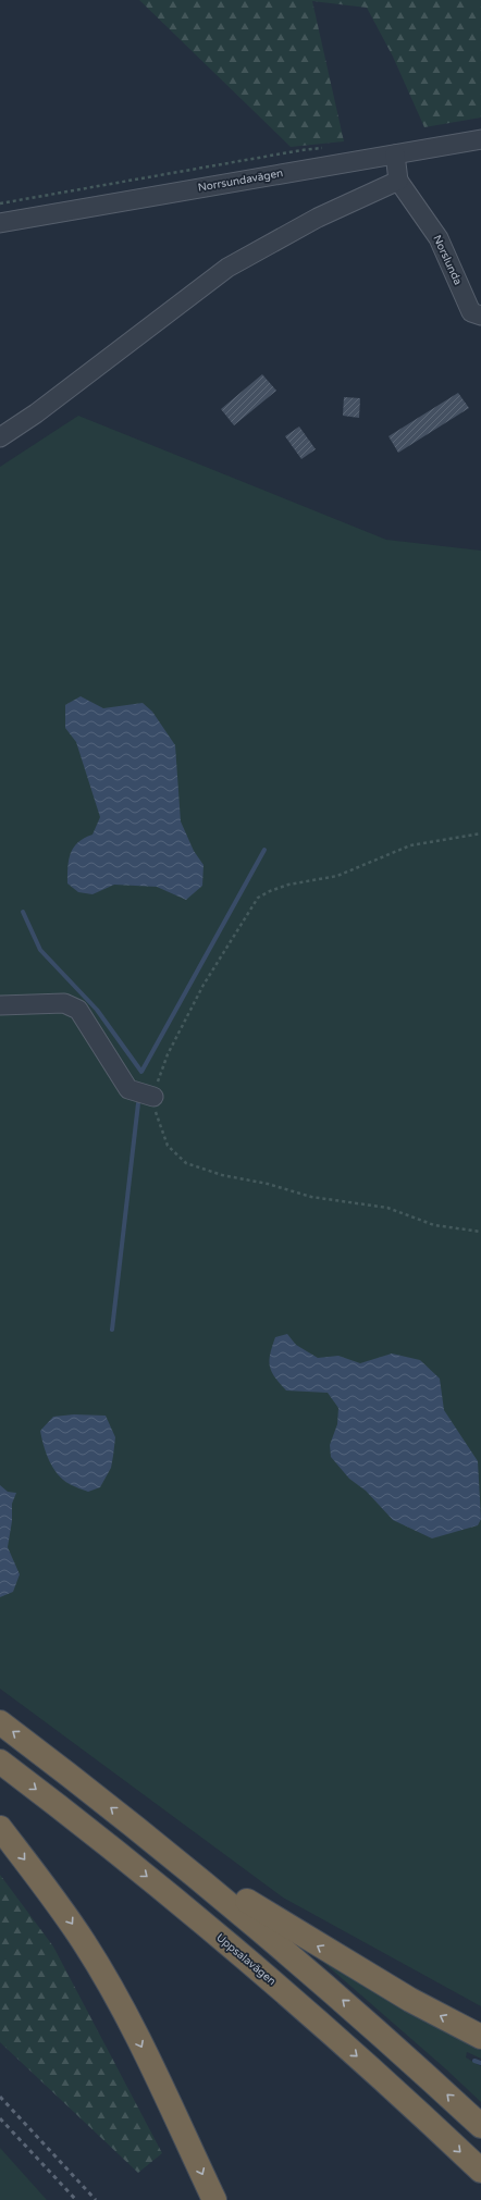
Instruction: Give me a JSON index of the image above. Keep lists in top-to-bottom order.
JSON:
{
  "streets": {
    "highway": ["Uppsalavägen"],
    "street": ["Norrsundavägen", "Norslunda"]
  }
}
